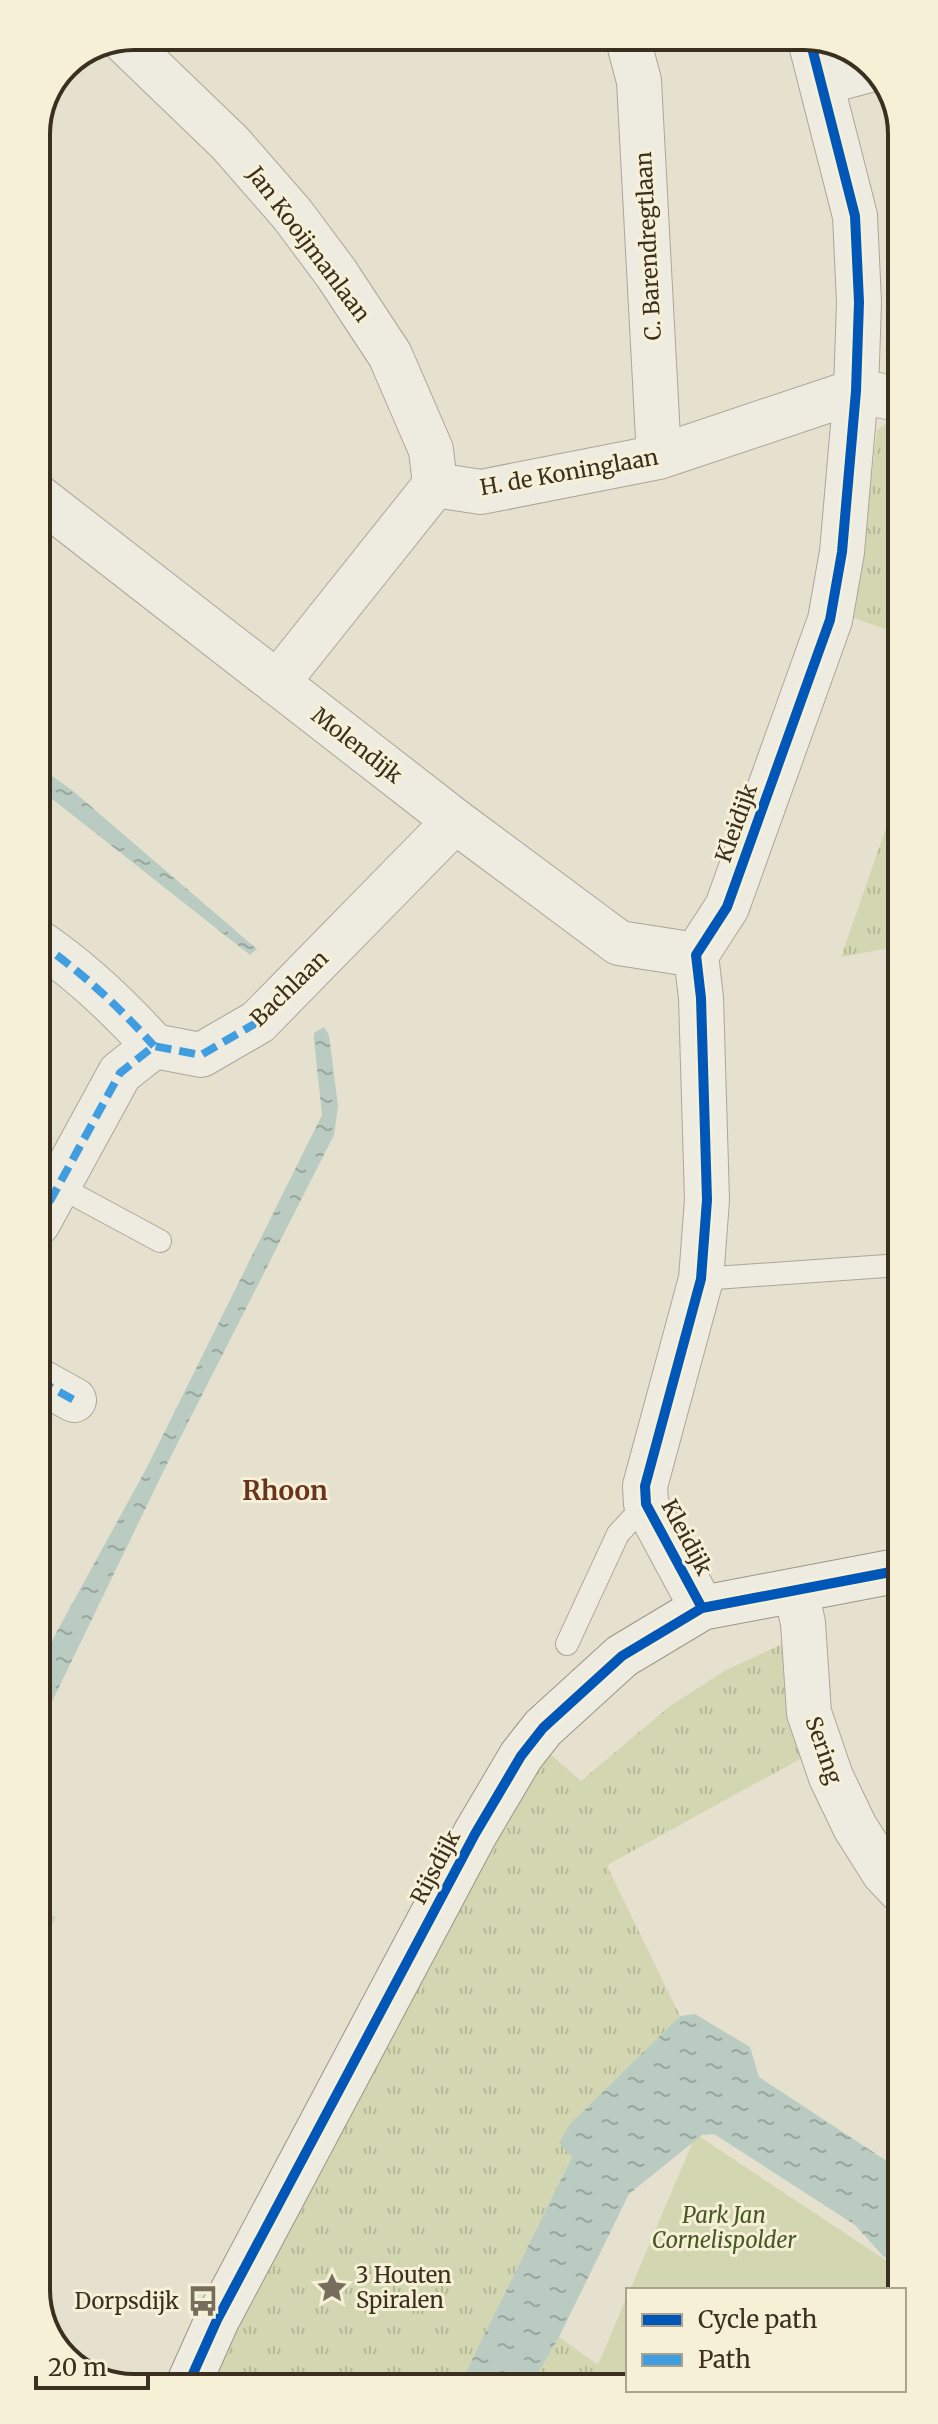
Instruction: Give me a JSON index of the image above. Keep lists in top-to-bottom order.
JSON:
{
  "streets": {
    "street": [
      "Jan Kooijmanlaan",
      "C. Barendregtlaan",
      "H. de Koninglaan",
      "Molendijk",
      "Kleidijk",
      "Bachlaan",
      "Sering",
      "Rijsdijk"
    ]
  },
  "crossings": [
    ["Jan Kooijmanlaan", "H. de Koninglaan"],
    ["C. Barendregtlaan", "H. de Koninglaan"],
    ["H. de Koninglaan", "Kleidijk"],
    ["Molendijk", "Kleidijk"],
    ["Molendijk", "Bachlaan"],
    ["Kleidijk", "Rijsdijk"],
    ["Sering", "Rijsdijk"]
  ],
  "districts": ["Rhoon"],
  "parks": ["Park Jan Cornelispolder"],
  "places": {
    "place": ["3 Houten Spiralen"],
    "bus stop": ["Dorpsdijk"]
  },
  "legend": ["Cycle path", "Path"],
  "scale_bar": "20 m"
}
